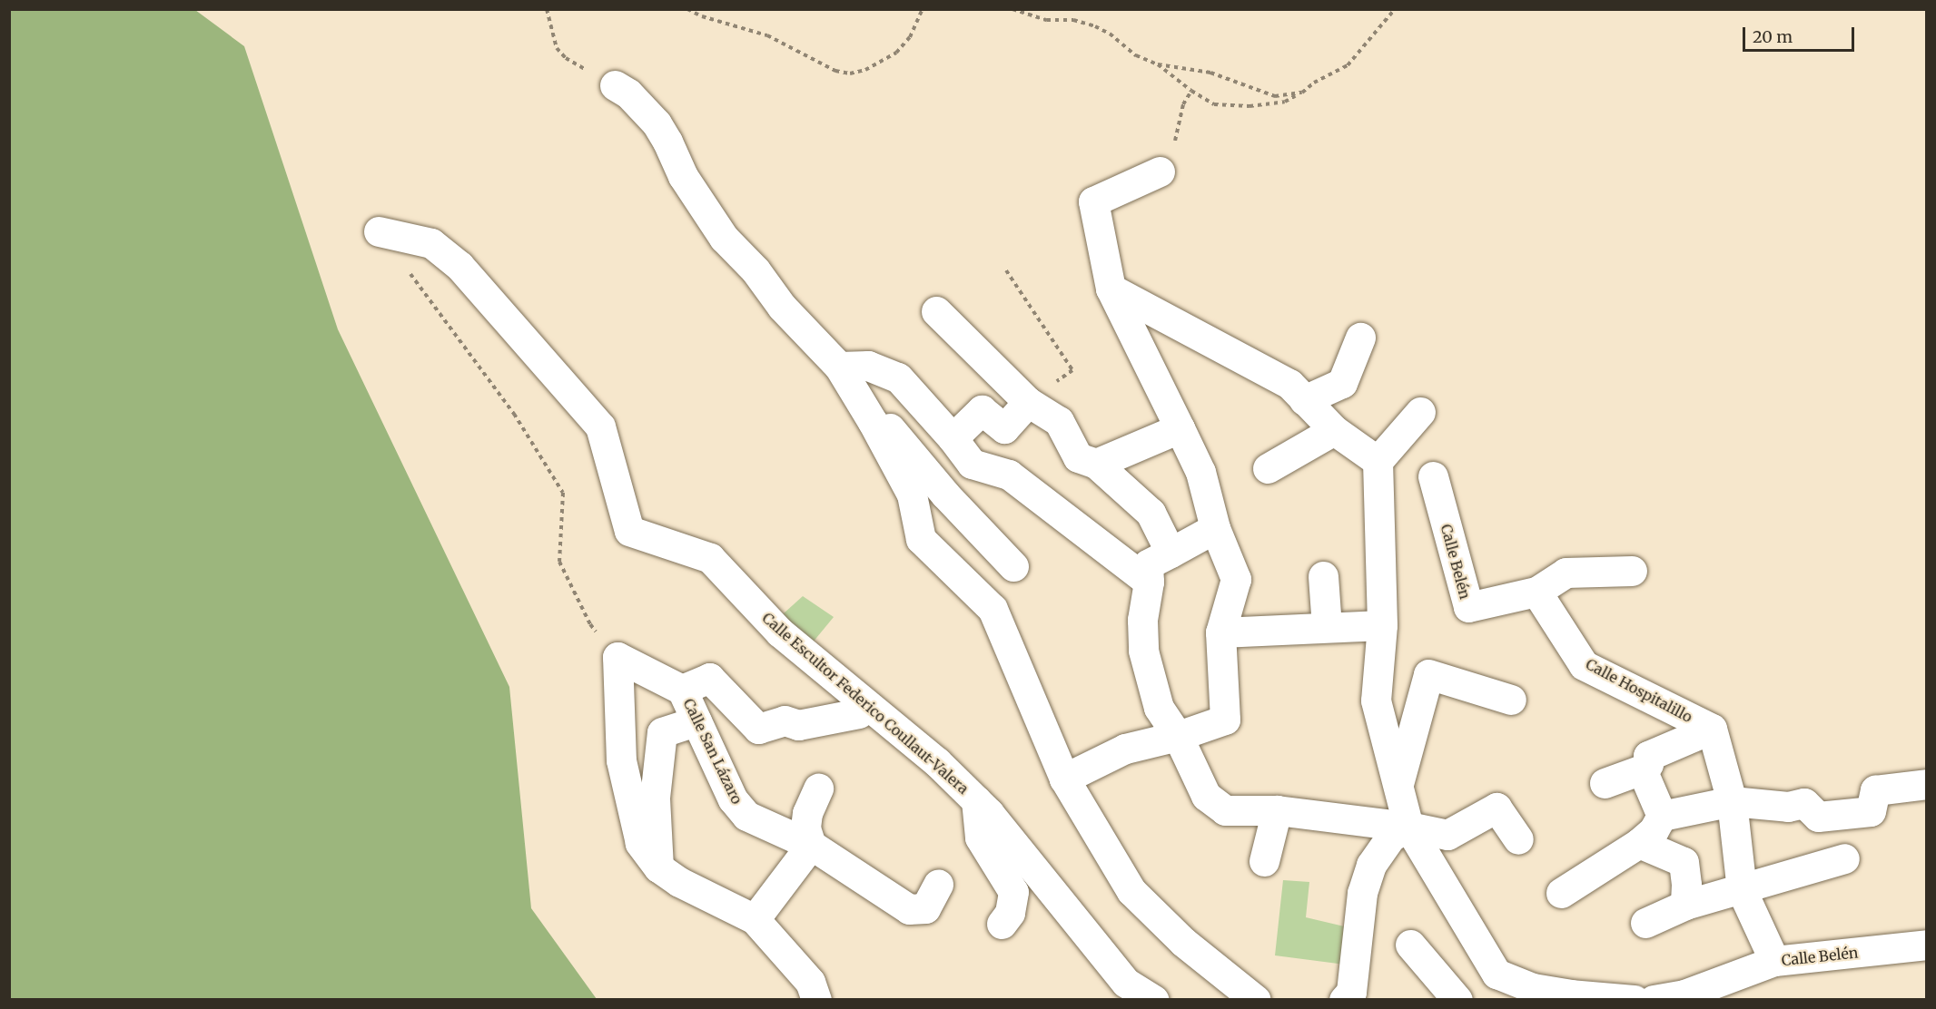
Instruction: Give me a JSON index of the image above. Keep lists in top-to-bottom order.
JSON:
{
  "streets": {
    "street": [
      "Calle Belén",
      "Calle Hospitalillo",
      "Calle Escultor Federico Coullaut-Valera",
      "Calle San Lázaro"
    ]
  },
  "crossings": [
    ["Calle Belén", "Calle Hospitalillo"]
  ],
  "scale_bar": "20 m"
}
